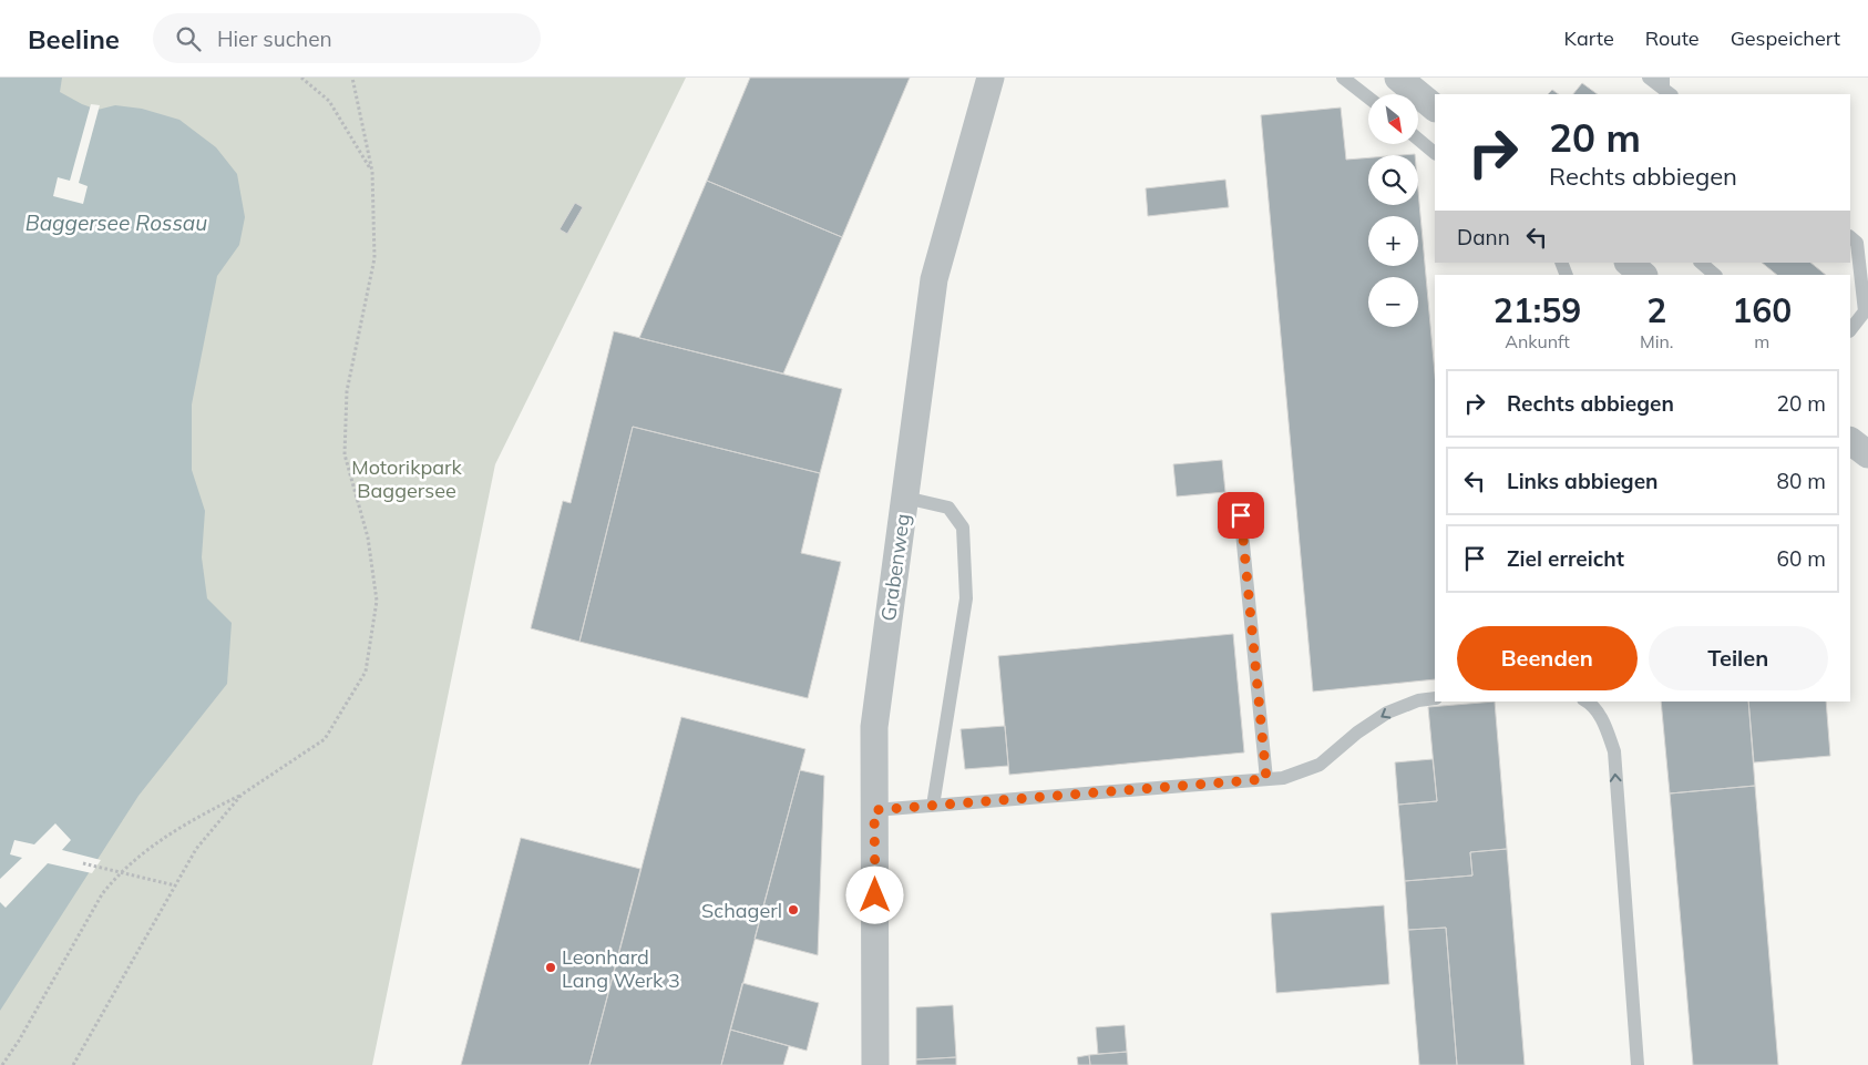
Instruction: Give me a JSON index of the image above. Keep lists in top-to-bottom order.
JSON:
{
  "streets": {
    "street": ["Grabenweg"]
  },
  "water": ["Baggersee Rossau"],
  "parks": ["Motorikpark Baggersee"],
  "places": ["Schagerl", "Leonhard Lang Werk 3"],
  "north": "bottom right",
  "page": {
    "header": "Beeline",
    "search": "Hier suchen",
    "nav": ["Karte", "Route", "Gespeichert"],
    "map_buttons": ["+", "−"],
    "turn": ["20 m", "Rechts abbiegen"],
    "then": "Dann",
    "eta": [
      "21:59",
      "Ankunft",
      "2",
      "Min.",
      "160",
      "m"
    ],
    "list": [
      {
        "name": "Rechts abbiegen",
        "value": "20 m"
      },
      {
        "name": "Links abbiegen",
        "value": "80 m"
      },
      {
        "name": "Ziel erreicht",
        "value": "60 m"
      }
    ],
    "buttons": ["Beenden", "Teilen"]
  }
}
